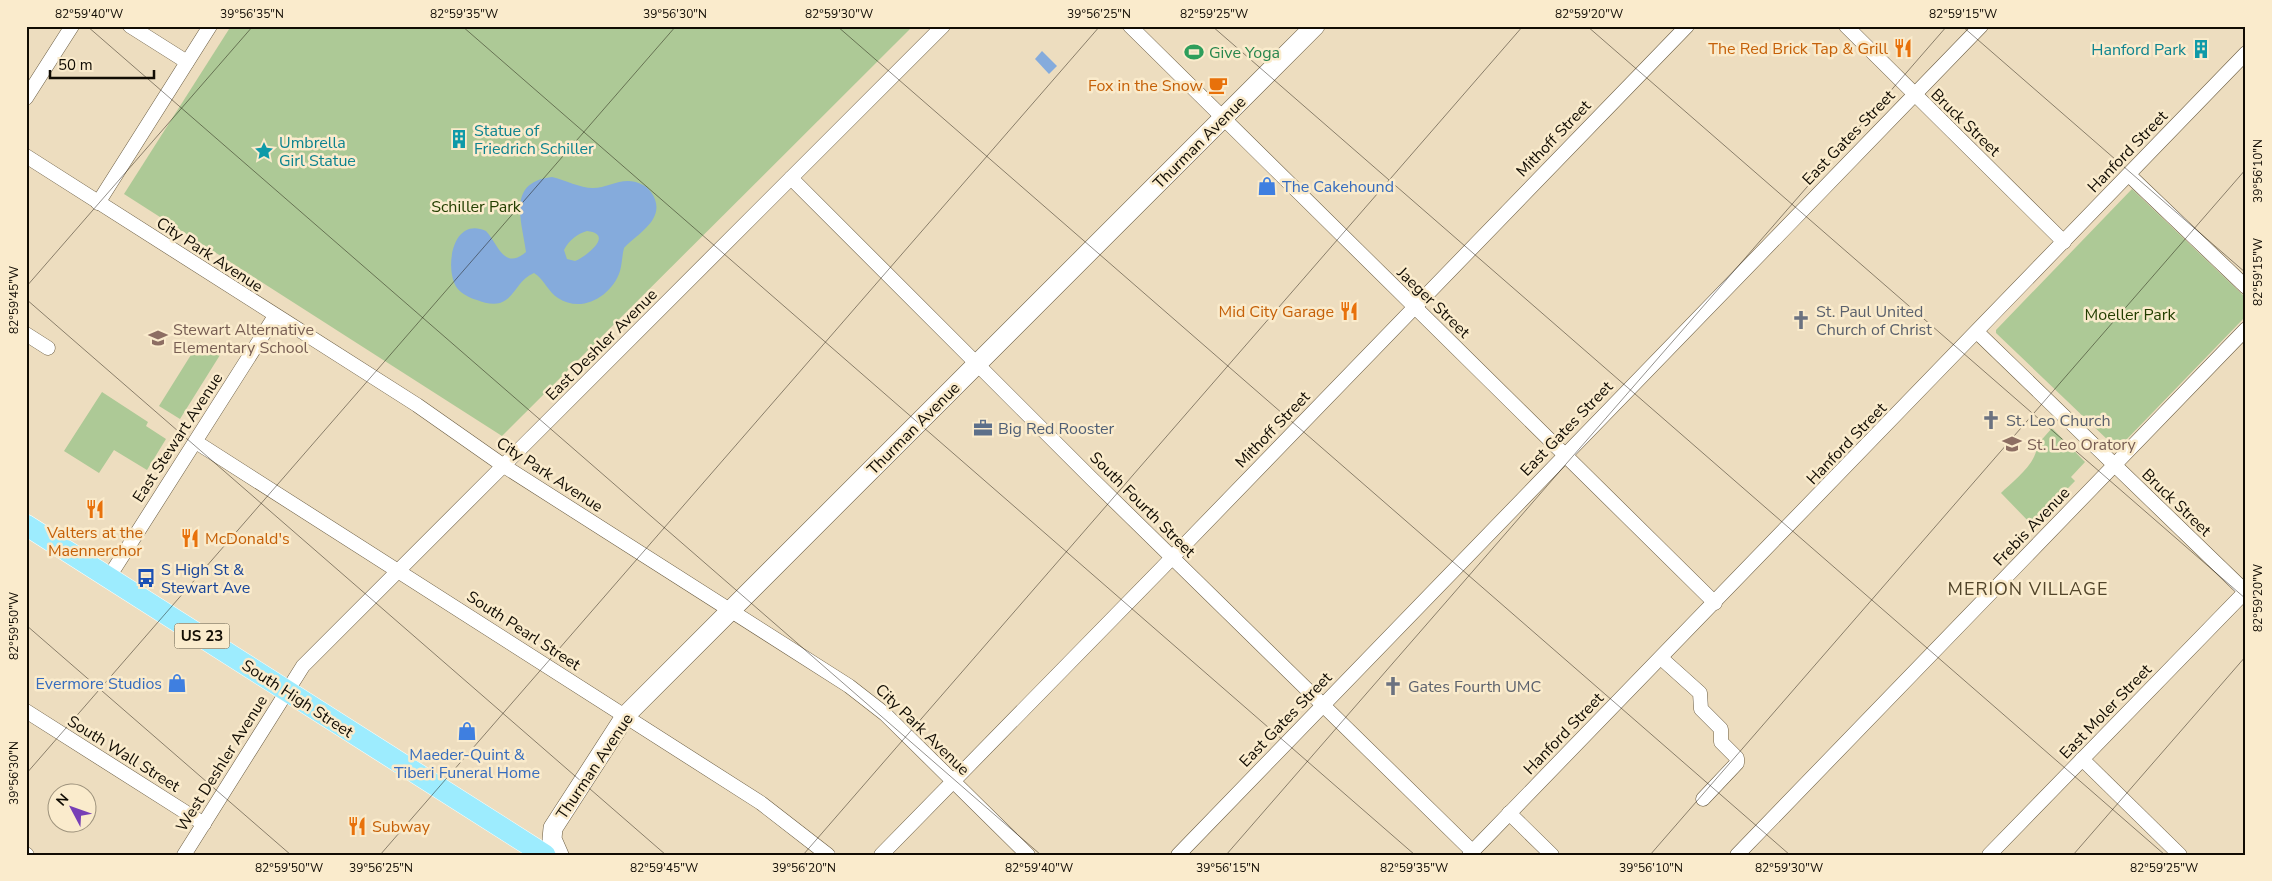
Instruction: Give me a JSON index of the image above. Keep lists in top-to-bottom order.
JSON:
{
  "streets": {
    "main road": ["US 23", "South High Street"],
    "street": [
      "Bruck Street",
      "East Gates Street",
      "Mithoff Street",
      "Thurman Avenue",
      "Hanford Street",
      "City Park Avenue",
      "Jaeger Street",
      "East Deshler Avenue",
      "East Stewart Avenue",
      "South Fourth Street",
      "Frebis Avenue",
      "South Pearl Street",
      "East Moler Street",
      "South Wall Street",
      "West Deshler Avenue"
    ]
  },
  "crossings": [
    ["Bruck Street", "East Gates Street"],
    ["Bruck Street", "Hanford Street"],
    ["Bruck Street", "Frebis Avenue"],
    ["Bruck Street", "East Moler Street"],
    ["East Gates Street", "Jaeger Street"],
    ["East Gates Street", "South Fourth Street"],
    ["Mithoff Street", "City Park Avenue"],
    ["Mithoff Street", "Jaeger Street"],
    ["Mithoff Street", "South Fourth Street"],
    ["Thurman Avenue", "City Park Avenue"],
    ["Thurman Avenue", "Jaeger Street"],
    ["Thurman Avenue", "South Fourth Street"],
    ["Thurman Avenue", "South Pearl Street"],
    ["Hanford Street", "Jaeger Street"],
    ["Hanford Street", "South Fourth Street"],
    ["City Park Avenue", "East Deshler Avenue"],
    ["City Park Avenue", "East Stewart Avenue"],
    ["East Deshler Avenue", "South Fourth Street"],
    ["East Deshler Avenue", "South Pearl Street"],
    ["East Deshler Avenue", "South High Street"],
    ["East Deshler Avenue", "West Deshler Avenue"],
    ["East Stewart Avenue", "South Pearl Street"],
    ["East Stewart Avenue", "South High Street"],
    ["South High Street", "West Deshler Avenue"],
    ["South Wall Street", "West Deshler Avenue"]
  ],
  "districts": ["MERION VILLAGE"],
  "parks": ["Schiller Park", "Moeller Park"],
  "places": {
    "restaurant": [
      "The Red Brick Tap & Grill",
      "Mid City Garage",
      "Valters at the Maennerchor",
      "McDonald's",
      "Subway"
    ],
    "building": ["Hanford Park", "Statue of Friedrich Schiller"],
    "sports": ["Give Yoga"],
    "cafe": ["Fox in the Snow"],
    "place": ["Umbrella Girl Statue"],
    "shop": ["The Cakehound", "Evermore Studios", "Maeder-Quint & Tiberi Funeral Home"],
    "church": ["St. Paul United Church of Christ", "St. Leo Church", "Gates Fourth UMC"],
    "school or university": ["Stewart Alternative Elementary School", "St. Leo Oratory"],
    "office": ["Big Red Rooster"],
    "bus stop": ["S High St & Stewart Ave"]
  },
  "scale_bar": "50 m",
  "north": "top left",
  "coordinates": [
    "82°59'40\"W",
    "39°56'35\"N",
    "82°59'35\"W",
    "39°56'30\"N",
    "82°59'30\"W",
    "39°56'25\"N",
    "82°59'25\"W",
    "82°59'20\"W",
    "82°59'15\"W",
    "39°56'10\"N",
    "82°59'45\"W",
    "82°59'50\"W",
    "39°56'20\"N",
    "39°56'15\"N"
  ]
}
